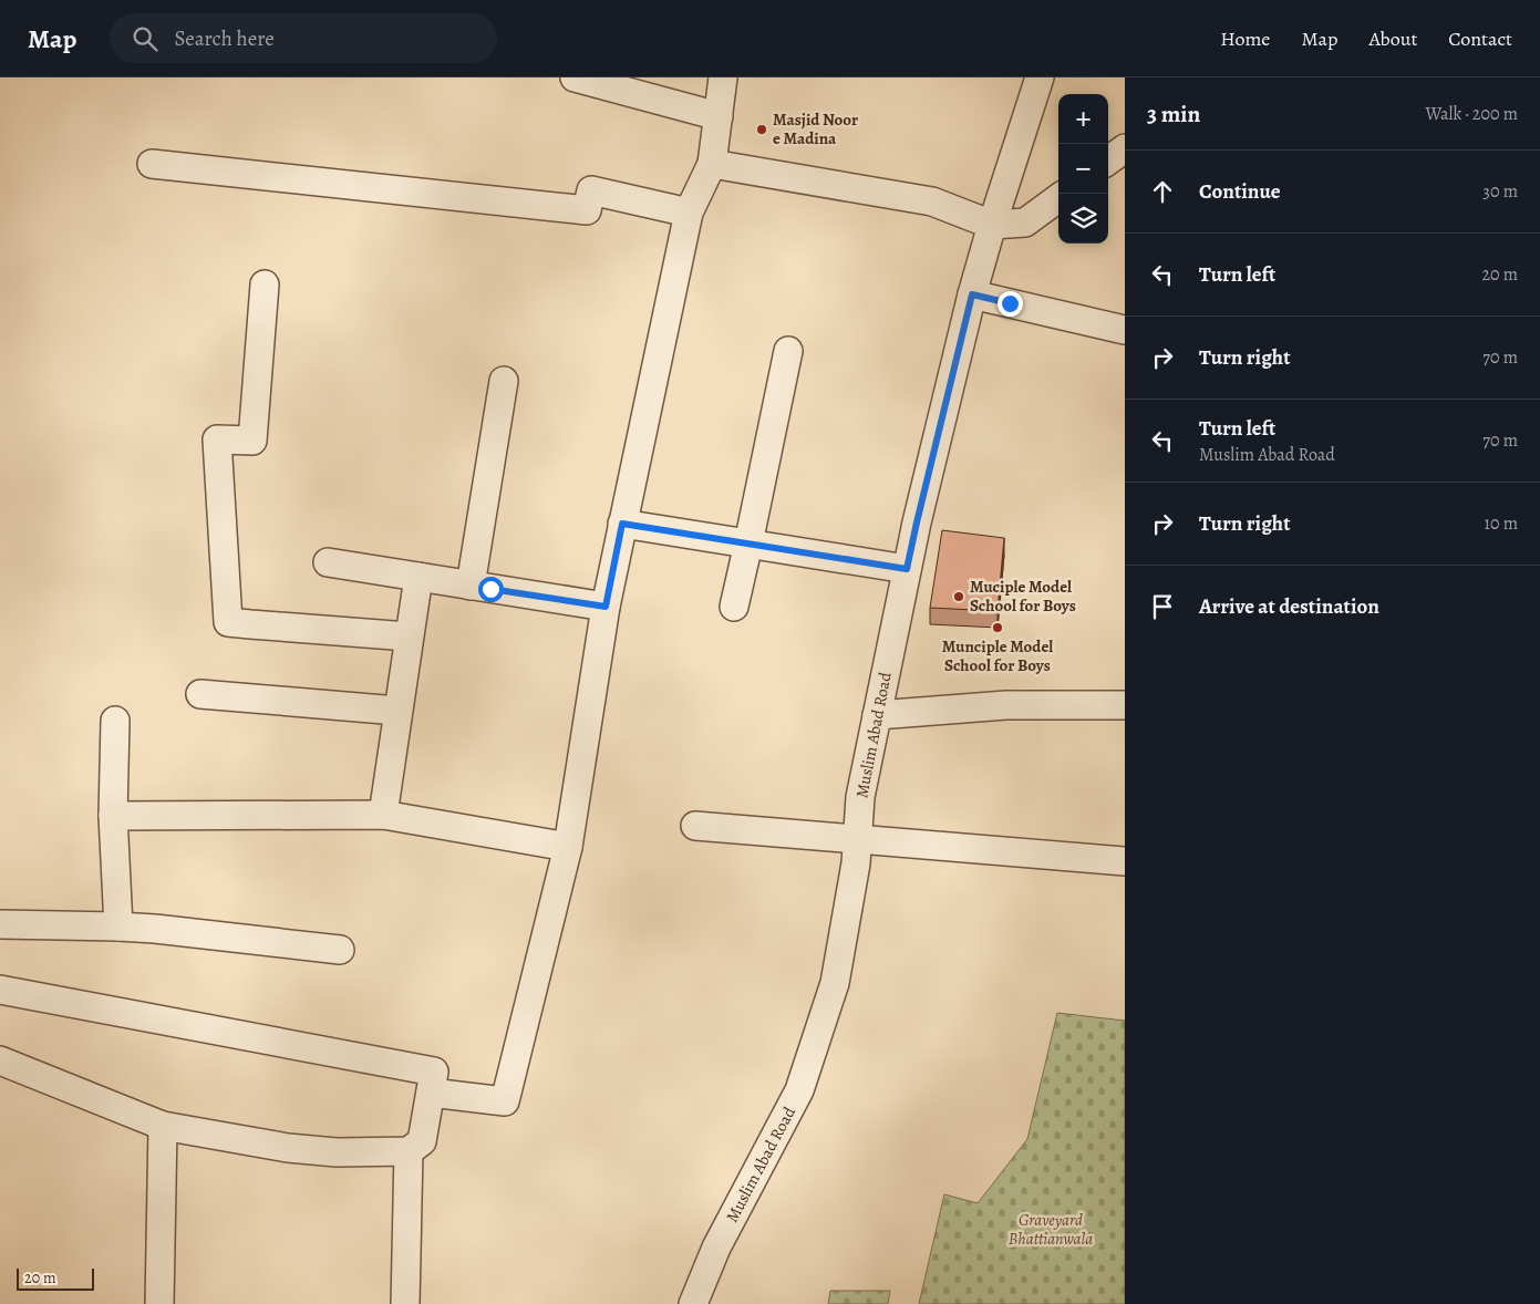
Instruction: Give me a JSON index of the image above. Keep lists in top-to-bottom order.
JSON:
{
  "streets": {
    "street": ["Muslim Abad Road"]
  },
  "parks": ["Graveyard Bhattianwala"],
  "places": ["Masjid Noor e Madina", "Muciple Model School for Boys", "Munciple Model School for Boys"],
  "scale_bar": "20 m",
  "page": {
    "header": "Map",
    "search": "Search here",
    "nav": [
      "Home",
      "Map",
      "About",
      "Contact"
    ],
    "heading": ["3 min", "Walk · 200 m"],
    "map_buttons": ["+", "−"],
    "list": [
      ["Continue", "30 m"],
      ["Turn left", "20 m"],
      ["Turn right", "70 m"],
      ["Turn left", "Muslim Abad Road", "70 m"],
      ["Turn right", "10 m"],
      "Arrive at destination"
    ],
    "scale": "20 m"
  }
}
